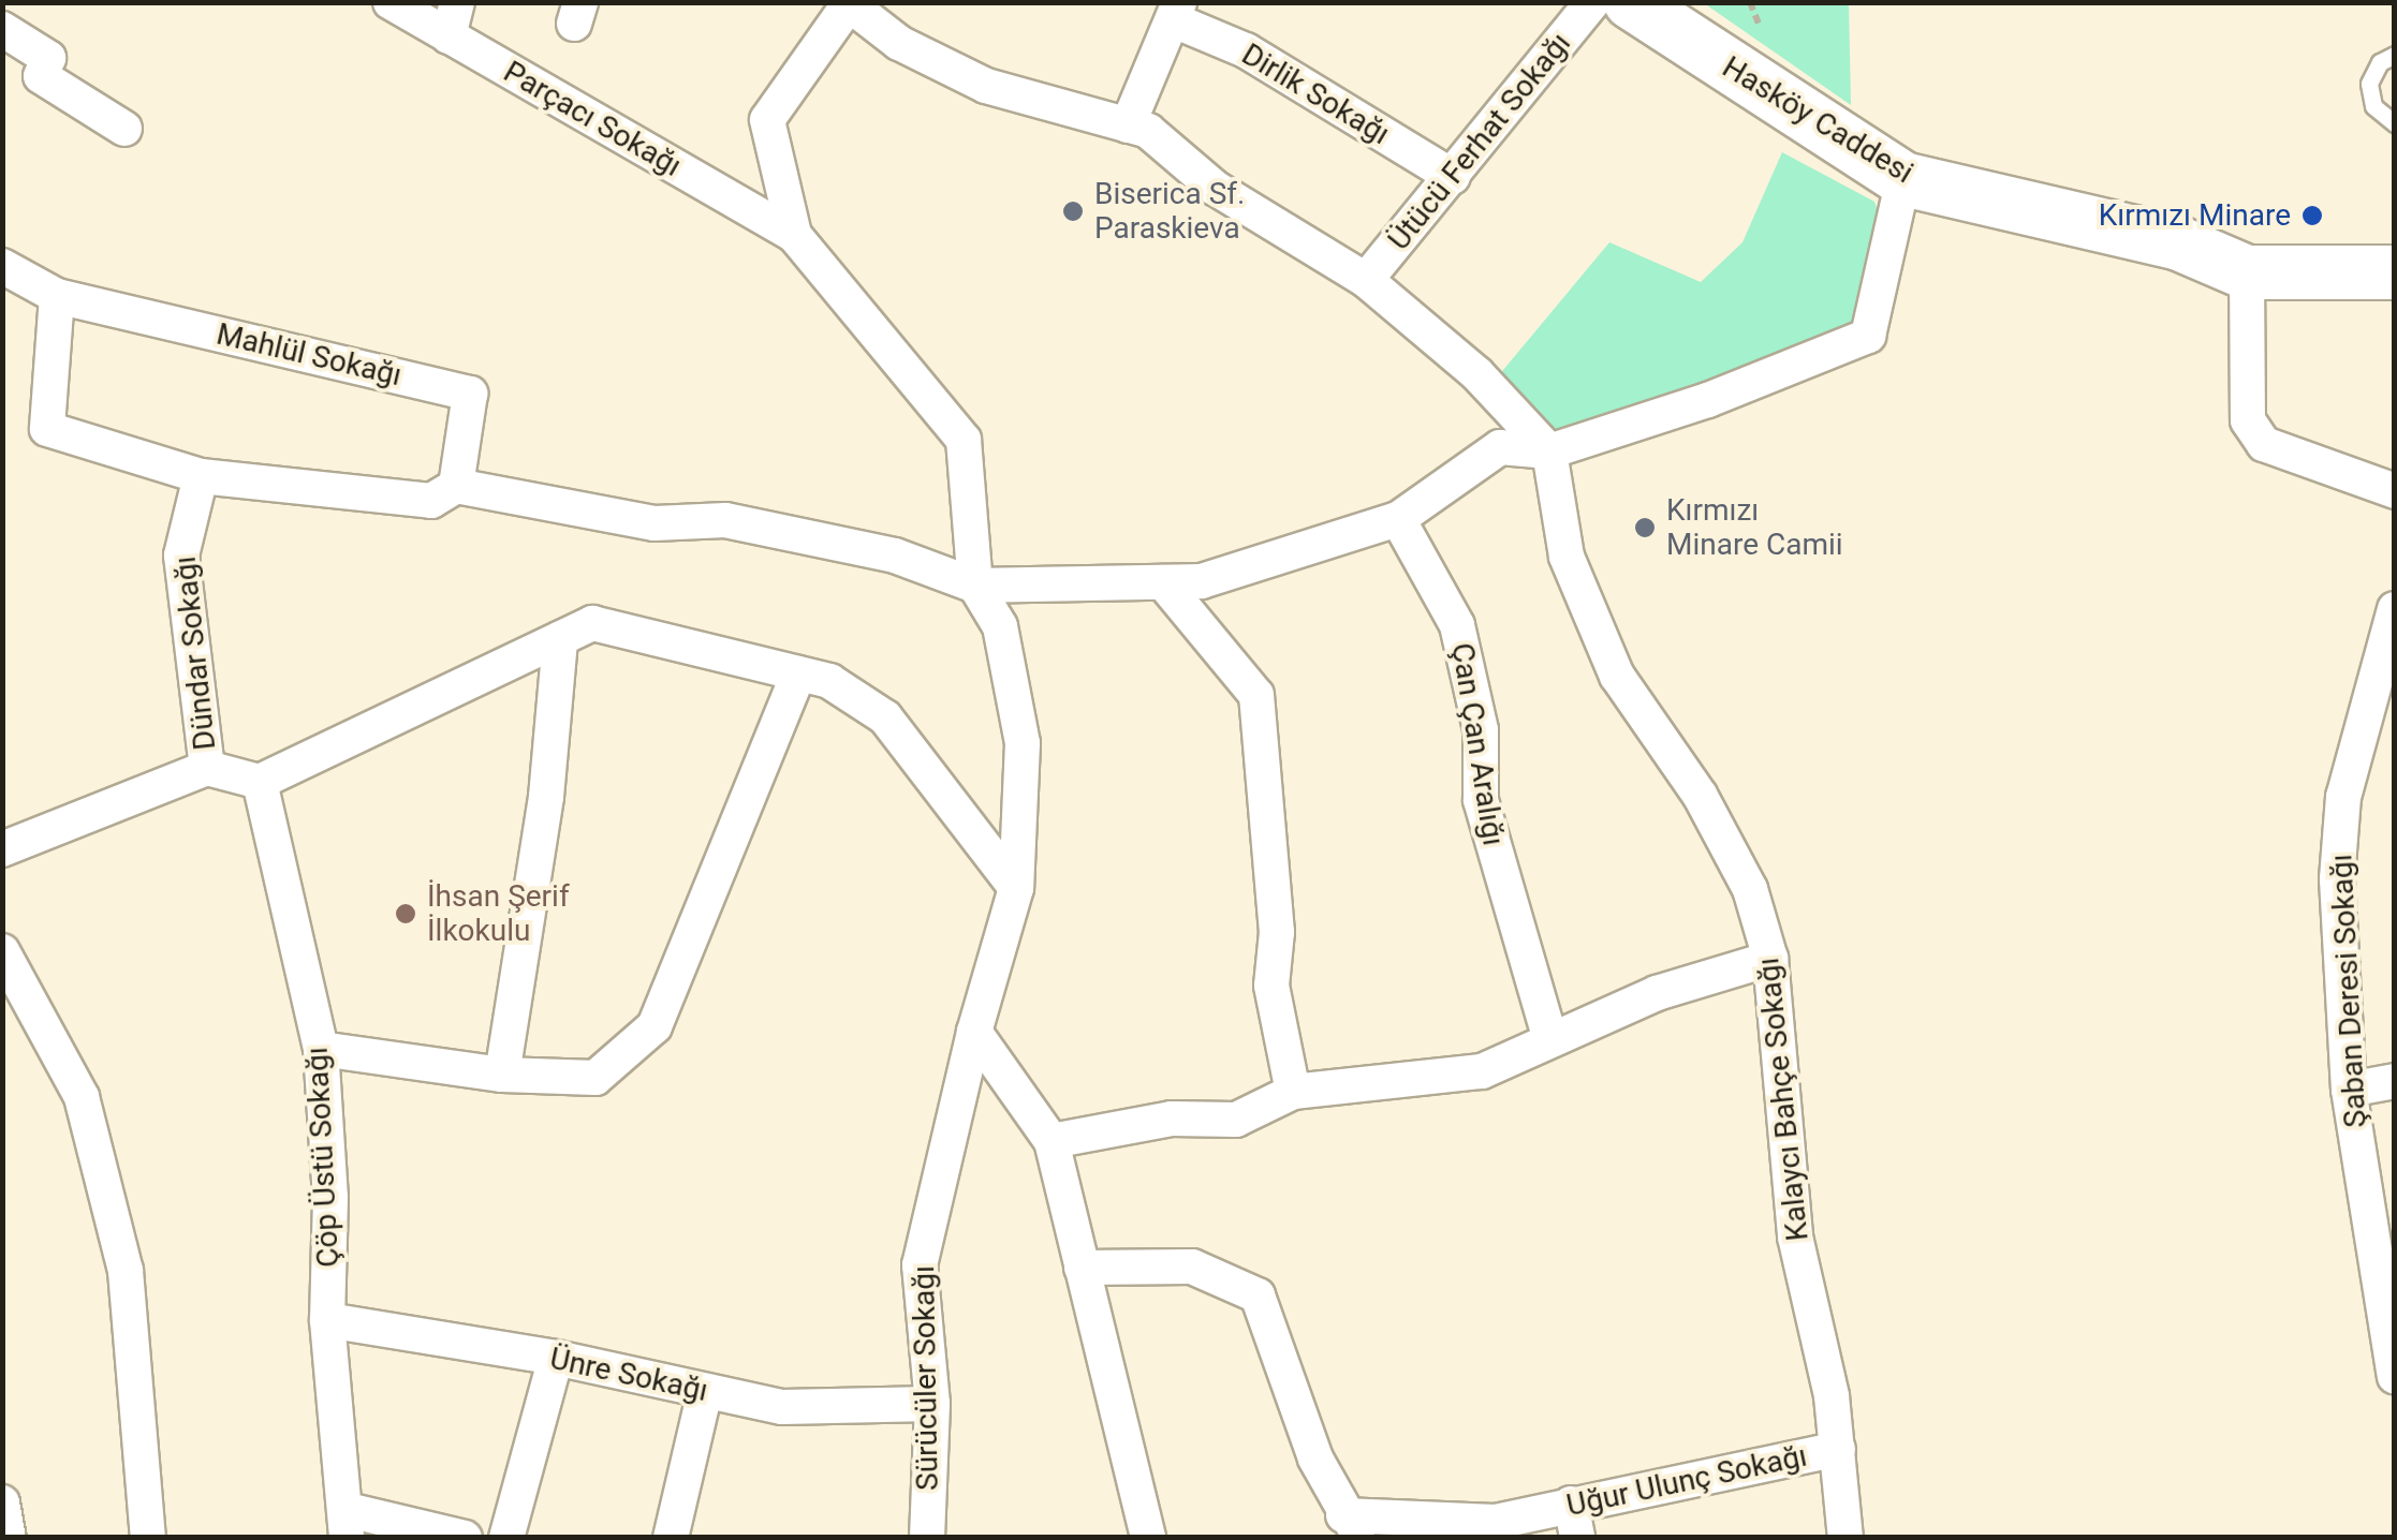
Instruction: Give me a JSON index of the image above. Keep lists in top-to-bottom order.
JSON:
{
  "streets": {
    "main road": ["Hasköy Caddesi"],
    "street": [
      "Dirlik Sokağı",
      "Parçacı Sokağı",
      "Ütücü Ferhat Sokağı",
      "Mahlül Sokağı",
      "Dündar Sokağı",
      "Çan Çan Aralığı",
      "Şaban Deresi Sokağı",
      "Kalaycı Bahçe Sokağı",
      "Çöp Üstü Sokağı",
      "Ünre Sokağı",
      "Sürücüler Sokağı",
      "Uğur Ulunç Sokağı"
    ]
  },
  "crossings": [
    ["Dirlik Sokağı", "Ütücü Ferhat Sokağı"],
    ["Kalaycı Bahçe Sokağı", "Uğur Ulunç Sokağı"],
    ["Çöp Üstü Sokağı", "Ünre Sokağı"],
    ["Ünre Sokağı", "Sürücüler Sokağı"]
  ],
  "places": [
    "Biserica Sf. Paraskieva",
    "Kırmızı Minare",
    "Kırmızı Minare Camii",
    "İhsan Şerif İlkokulu"
  ]
}
